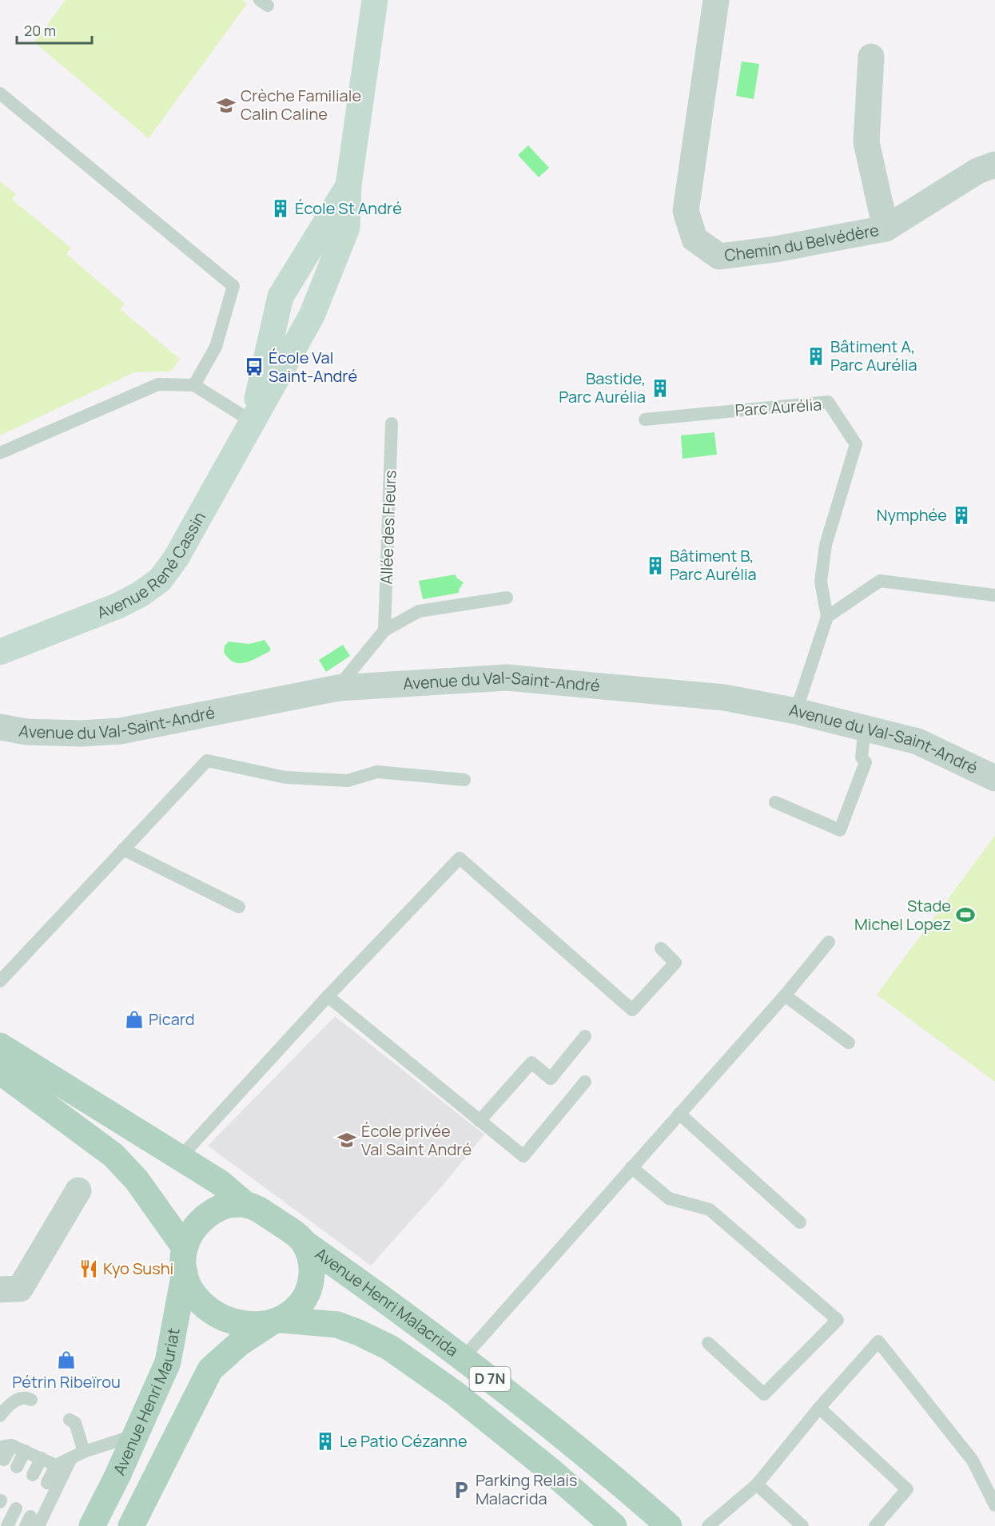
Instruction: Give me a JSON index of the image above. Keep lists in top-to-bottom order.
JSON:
{
  "streets": {
    "main road": ["Avenue Henri Malacrida", "D 7N", "Avenue Henri Mauriat"],
    "street": ["Chemin du Belvédère", "Avenue René Cassin", "Avenue du Val-Saint-André"],
    "lane": ["Parc Aurélia", "Allée des Fleurs"]
  },
  "crossings": [
    ["Parc Aurélia", "Avenue du Val-Saint-André"],
    ["Avenue Henri Malacrida", "D 7N"],
    ["Avenue Henri Malacrida", "Avenue Henri Mauriat"],
    ["D 7N", "Avenue Henri Mauriat"]
  ],
  "places": {
    "school or university": ["Crèche Familiale Calin Caline", "École privée Val Saint André"],
    "building": [
      "École St André",
      "Bâtiment A, Parc Aurélia",
      "Bastide, Parc Aurélia",
      "Nymphée",
      "Bâtiment B, Parc Aurélia",
      "Le Patio Cézanne"
    ],
    "bus stop": ["École Val Saint-André"],
    "sports": ["Stade Michel Lopez"],
    "shop": ["Picard", "Pétrin Ribeïrou"],
    "restaurant": ["Kyo Sushi"],
    "parking": ["Parking Relais Malacrida"]
  },
  "scale_bar": "20 m"
}
